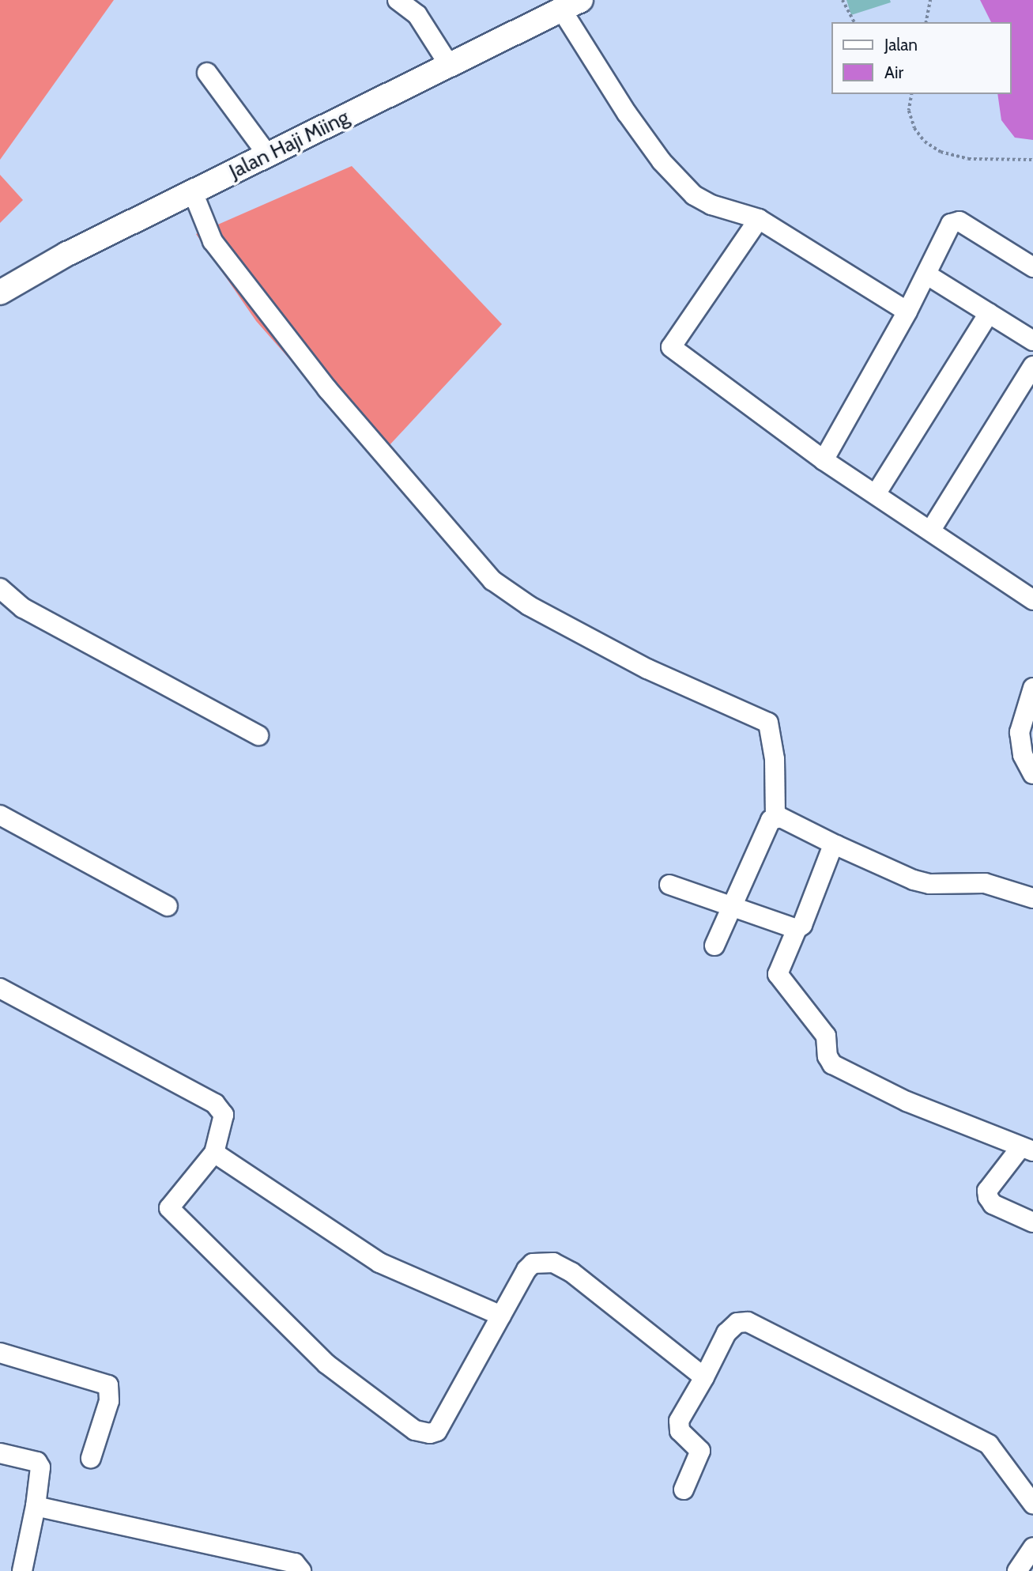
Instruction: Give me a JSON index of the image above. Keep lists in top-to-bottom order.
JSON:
{
  "streets": {
    "main road": ["Jalan Haji Miing"]
  },
  "legend": ["Jalan", "Air"]
}
